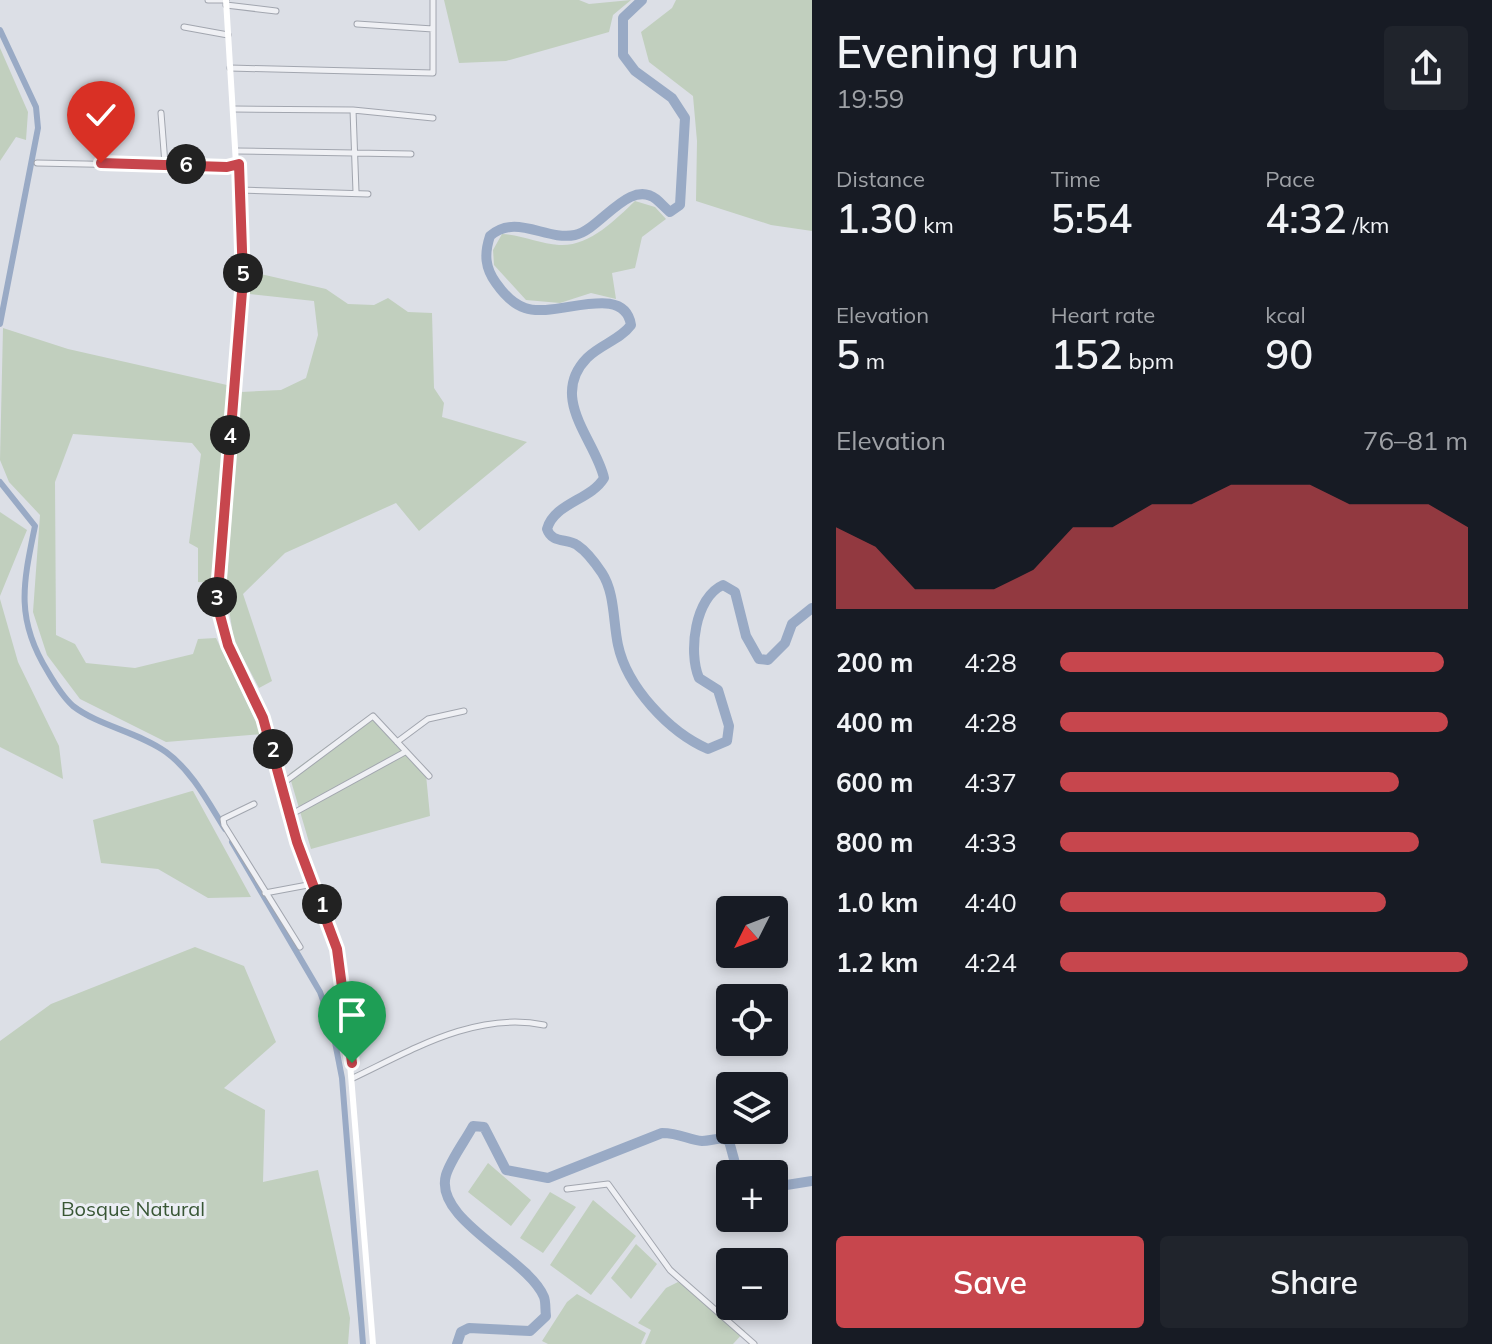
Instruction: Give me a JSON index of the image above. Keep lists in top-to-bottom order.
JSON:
{
  "parks": ["Bosque Natural"],
  "north": "bottom left",
  "page": {
    "heading": ["Evening run", "19:59"],
    "stats": [
      ["Distance", "1.30 km"],
      ["Time", "5:54"],
      ["Pace", "4:32 /km"],
      ["Elevation", "5 m"],
      ["Heart rate", "152 bpm"],
      ["kcal", "90"]
    ],
    "pins": [
      "6",
      "5",
      "4",
      "3",
      "2",
      "1"
    ],
    "chart": ["Elevation", "76–81 m"],
    "list": [
      {
        "name": "200 m",
        "note": "4:28"
      },
      {
        "name": "400 m",
        "note": "4:28"
      },
      {
        "name": "600 m",
        "note": "4:37"
      },
      {
        "name": "800 m",
        "note": "4:33"
      },
      {
        "name": "1.0 km",
        "note": "4:40"
      },
      {
        "name": "1.2 km",
        "note": "4:24"
      }
    ],
    "map_buttons": ["+", "−"],
    "buttons": ["Save", "Share"]
  }
}
